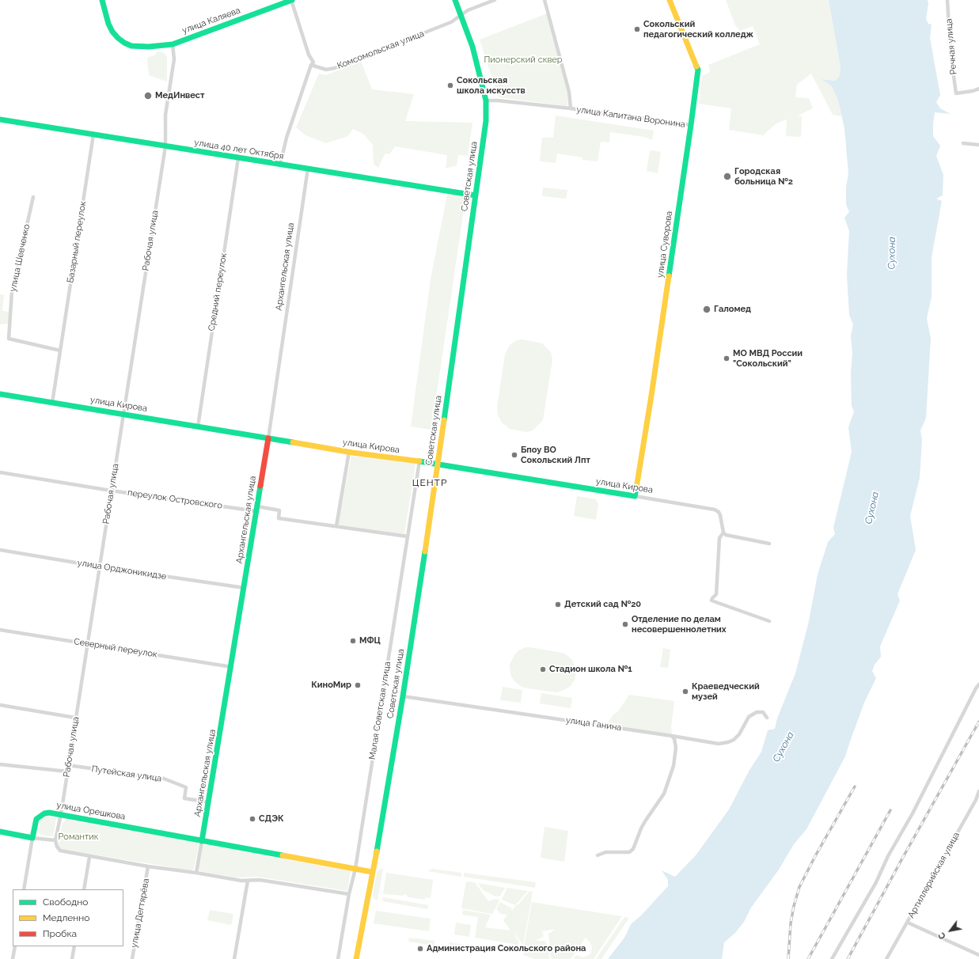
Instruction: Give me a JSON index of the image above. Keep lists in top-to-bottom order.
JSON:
{
  "streets": {
    "street": [
      "улица Каляева",
      "Речная улица",
      "Комсомольская улица",
      "улица Капитана Воронина",
      "улица 40 лет Октября",
      "Советская улица",
      "Рабочая улица",
      "Базарный переулок",
      "улица Суворова",
      "улица Шевченко",
      "Архангельская улица",
      "Средний переулок",
      "улица Кирова",
      "переулок Островского",
      "улица Орджоникидзе",
      "Северный переулок",
      "Малая Советская улица",
      "улица Ганина",
      "Путейская улица",
      "улица Орешкова",
      "Артиллерийская улица",
      "улица Дегтярёва"
    ]
  },
  "crossings": [
    ["улица Каляева", "Рабочая улица"],
    ["Комсомольская улица", "Советская улица"],
    ["улица Капитана Воронина", "Советская улица"],
    ["улица Капитана Воронина", "улица Суворова"],
    ["улица 40 лет Октября", "Советская улица"],
    ["улица 40 лет Октября", "Рабочая улица"],
    ["улица 40 лет Октября", "Базарный переулок"],
    ["улица 40 лет Октября", "Архангельская улица"],
    ["улица 40 лет Октября", "Средний переулок"],
    ["Советская улица", "улица Кирова"],
    ["Советская улица", "улица Ганина"],
    ["Советская улица", "улица Орешкова"],
    ["Рабочая улица", "улица Кирова"],
    ["Рабочая улица", "переулок Островского"],
    ["Рабочая улица", "улица Орджоникидзе"],
    ["Рабочая улица", "Северный переулок"],
    ["Рабочая улица", "Путейская улица"],
    ["Рабочая улица", "улица Орешкова"],
    ["Базарный переулок", "улица Шевченко"],
    ["Базарный переулок", "улица Кирова"],
    ["улица Суворова", "улица Кирова"],
    ["Архангельская улица", "улица Кирова"],
    ["Архангельская улица", "переулок Островского"],
    ["Архангельская улица", "улица Орджоникидзе"],
    ["Архангельская улица", "Северный переулок"],
    ["Архангельская улица", "Путейская улица"],
    ["Архангельская улица", "улица Орешкова"],
    ["Средний переулок", "улица Кирова"],
    ["улица Кирова", "Малая Советская улица"],
    ["переулок Островского", "Малая Советская улица"],
    ["Малая Советская улица", "улица Орешкова"]
  ],
  "districts": ["ЦЕНТР"],
  "water": ["Сухона"],
  "parks": ["Пионерский сквер", "Романтик"],
  "places": [
    "Сокольский педагогический колледж",
    "Сокольская школа искусств",
    "МедИнвест",
    "Городская больница №2",
    "Галомед",
    "МО МВД России \"Сокольский\"",
    "Бпоу ВО Сокольский Лпт",
    "Детский сад №20",
    "Отделение по делам несовершеннолетних",
    "МФЦ",
    "Стадион школа №1",
    "КиноМир",
    "Краеведческий музей",
    "СДЭК",
    "Администрация Сокольского района"
  ],
  "legend": ["Свободно", "Медленно", "Пробка"],
  "north": "bottom left"
}
